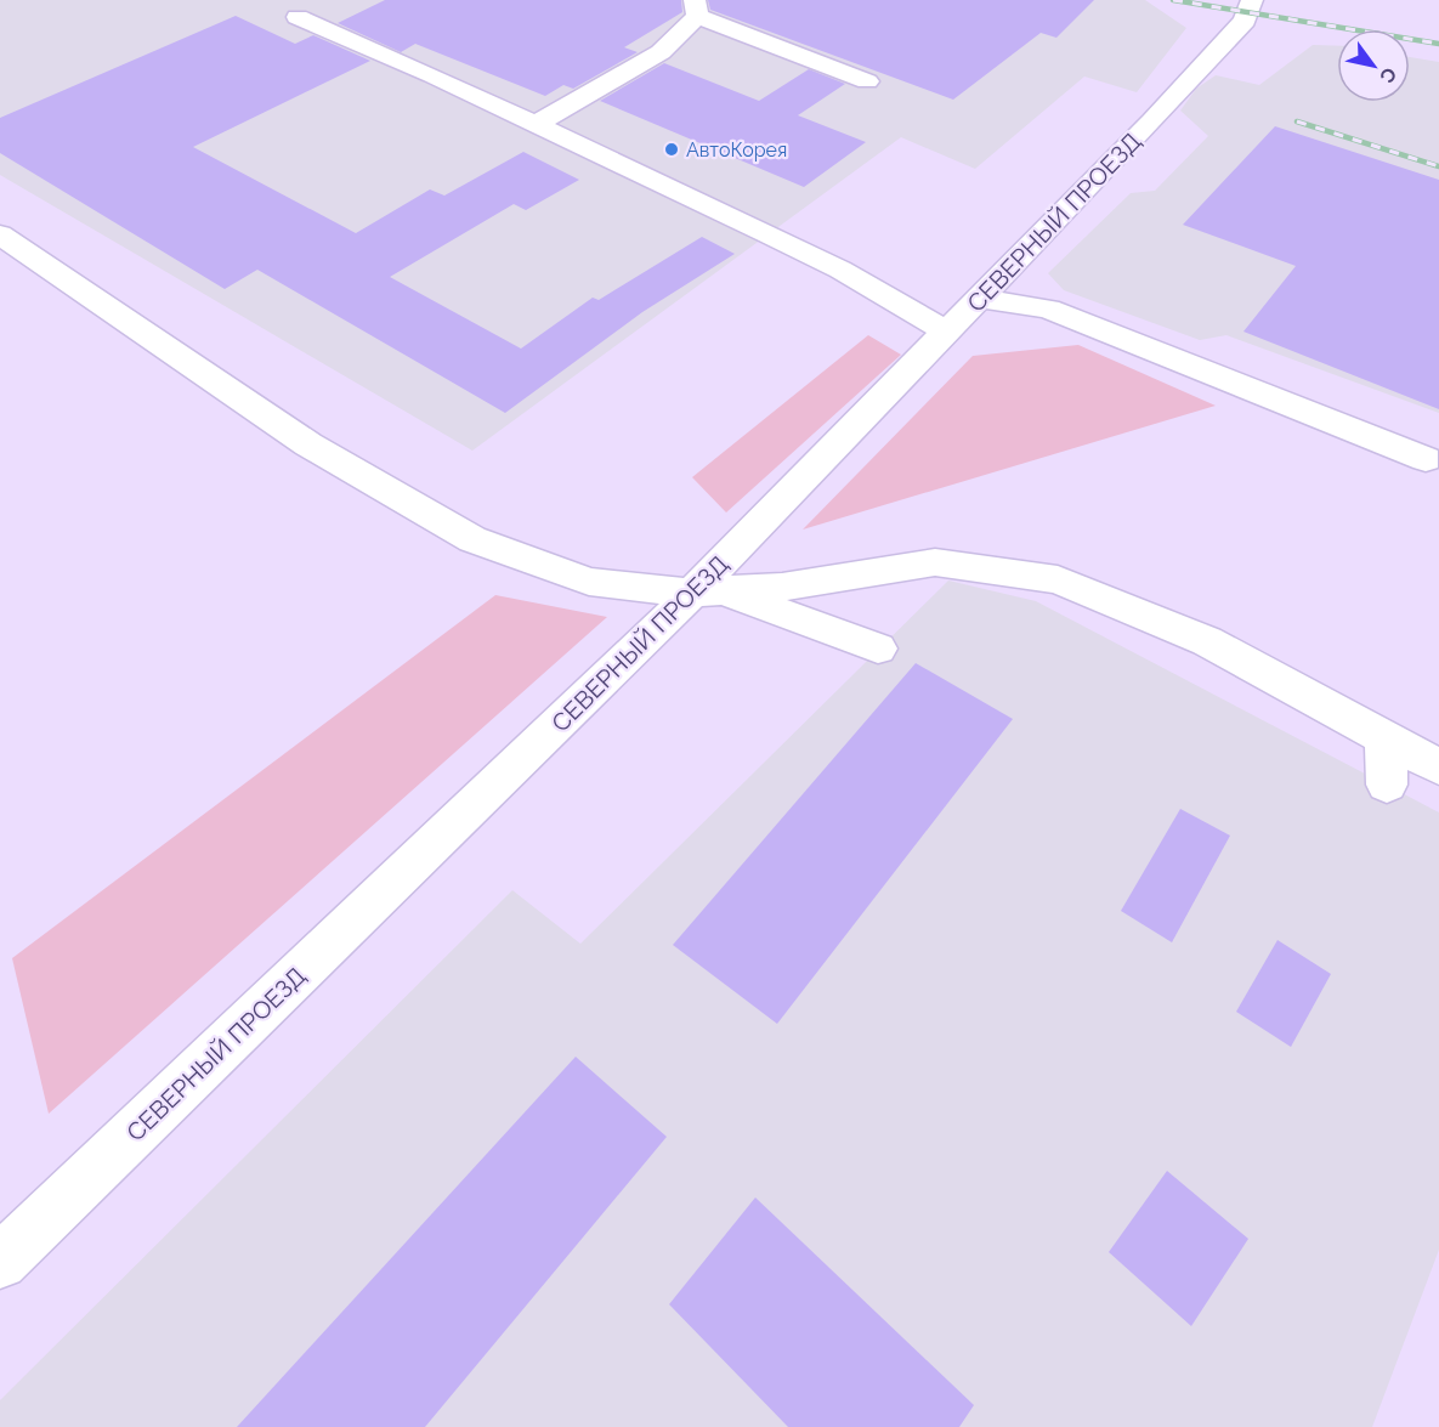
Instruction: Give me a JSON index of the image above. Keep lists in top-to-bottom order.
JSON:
{
  "streets": {
    "street": ["СЕВЕРНЫЙ ПРОЕЗД"]
  },
  "places": ["АвтоКорея"],
  "north": "bottom right"
}
